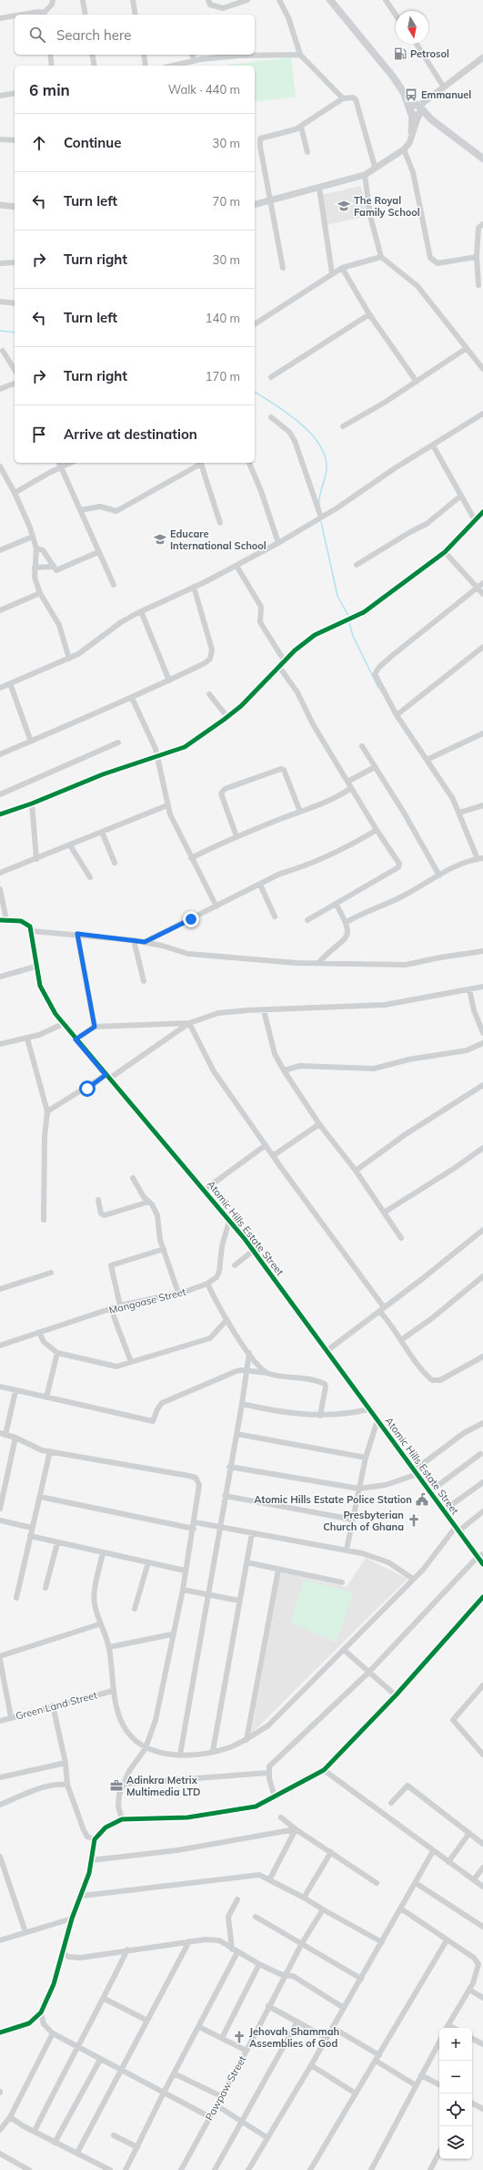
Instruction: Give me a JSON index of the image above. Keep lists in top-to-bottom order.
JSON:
{
  "streets": {
    "street": [
      "Atomic Hills Estate Street",
      "Mangoase Street",
      "Green Land Street",
      "Pawpaw Street"
    ]
  },
  "places": {
    "fuel station": ["Petrosol"],
    "bus stop": ["Emmanuel"],
    "school or university": ["The Royal Family School", "Educare International School"],
    "public building": ["Atomic Hills Estate Police Station"],
    "church": ["Presbyterian Church of Ghana", "Jehovah Shammah Assemblies of God"],
    "office": ["Adinkra Metrix Multimedia LTD"]
  },
  "north": "bottom",
  "page": {
    "search": "Search here",
    "heading": ["6 min", "Walk · 440 m"],
    "list": [
      ["Continue", "30 m"],
      ["Turn left", "70 m"],
      ["Turn right", "30 m"],
      ["Turn left", "140 m"],
      ["Turn right", "170 m"],
      "Arrive at destination"
    ],
    "map_buttons": ["+", "−"]
  }
}
